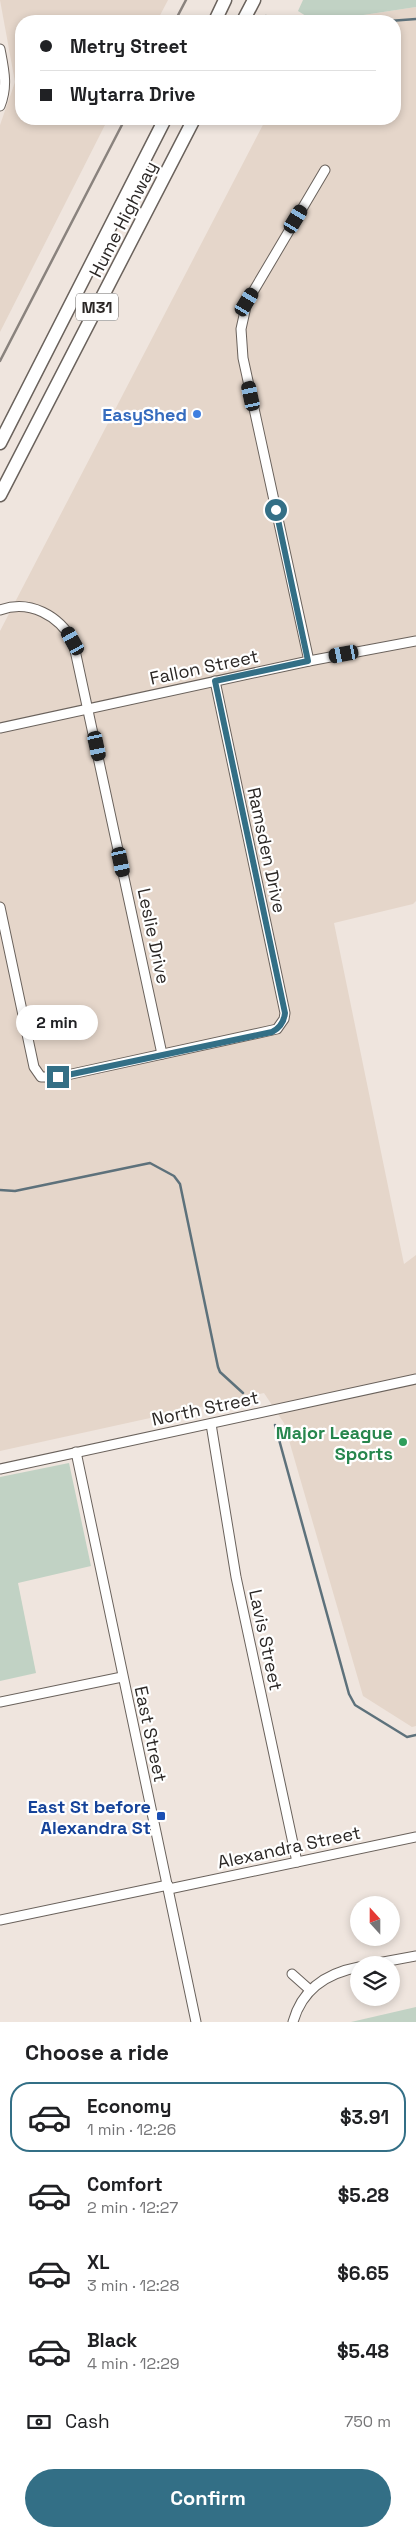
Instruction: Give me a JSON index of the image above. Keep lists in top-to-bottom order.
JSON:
{
  "streets": {
    "highway": ["Hume Highway", "M31"],
    "street": [
      "Fallon Street",
      "Ramsden Drive",
      "Leslie Drive",
      "North Street",
      "Lavis Street",
      "East Street",
      "Alexandra Street"
    ]
  },
  "crossings": [
    ["Fallon Street", "Ramsden Drive"],
    ["Fallon Street", "Leslie Drive"],
    ["Ramsden Drive", "Leslie Drive"],
    ["North Street", "Lavis Street"],
    ["North Street", "East Street"],
    ["Lavis Street", "Alexandra Street"],
    ["East Street", "Alexandra Street"]
  ],
  "places": {
    "other": ["EasyShed", "Major League Sports"],
    "transit": ["East St before Alexandra St"]
  },
  "north": "top",
  "page": {
    "banner": ["Metry Street", "Wytarra Drive"],
    "bubble": "2 min",
    "heading": "Choose a ride",
    "list": [
      {
        "name": "Economy",
        "note": "1 min · 12:26",
        "value": "$3.91"
      },
      {
        "name": "Comfort",
        "note": "2 min · 12:27",
        "value": "$5.28"
      },
      {
        "name": "XL",
        "note": "3 min · 12:28",
        "value": "$6.65"
      },
      {
        "name": "Black",
        "note": "4 min · 12:29",
        "value": "$5.48"
      }
    ],
    "pay": ["Cash", "750 m"],
    "buttons": "Confirm"
  }
}
